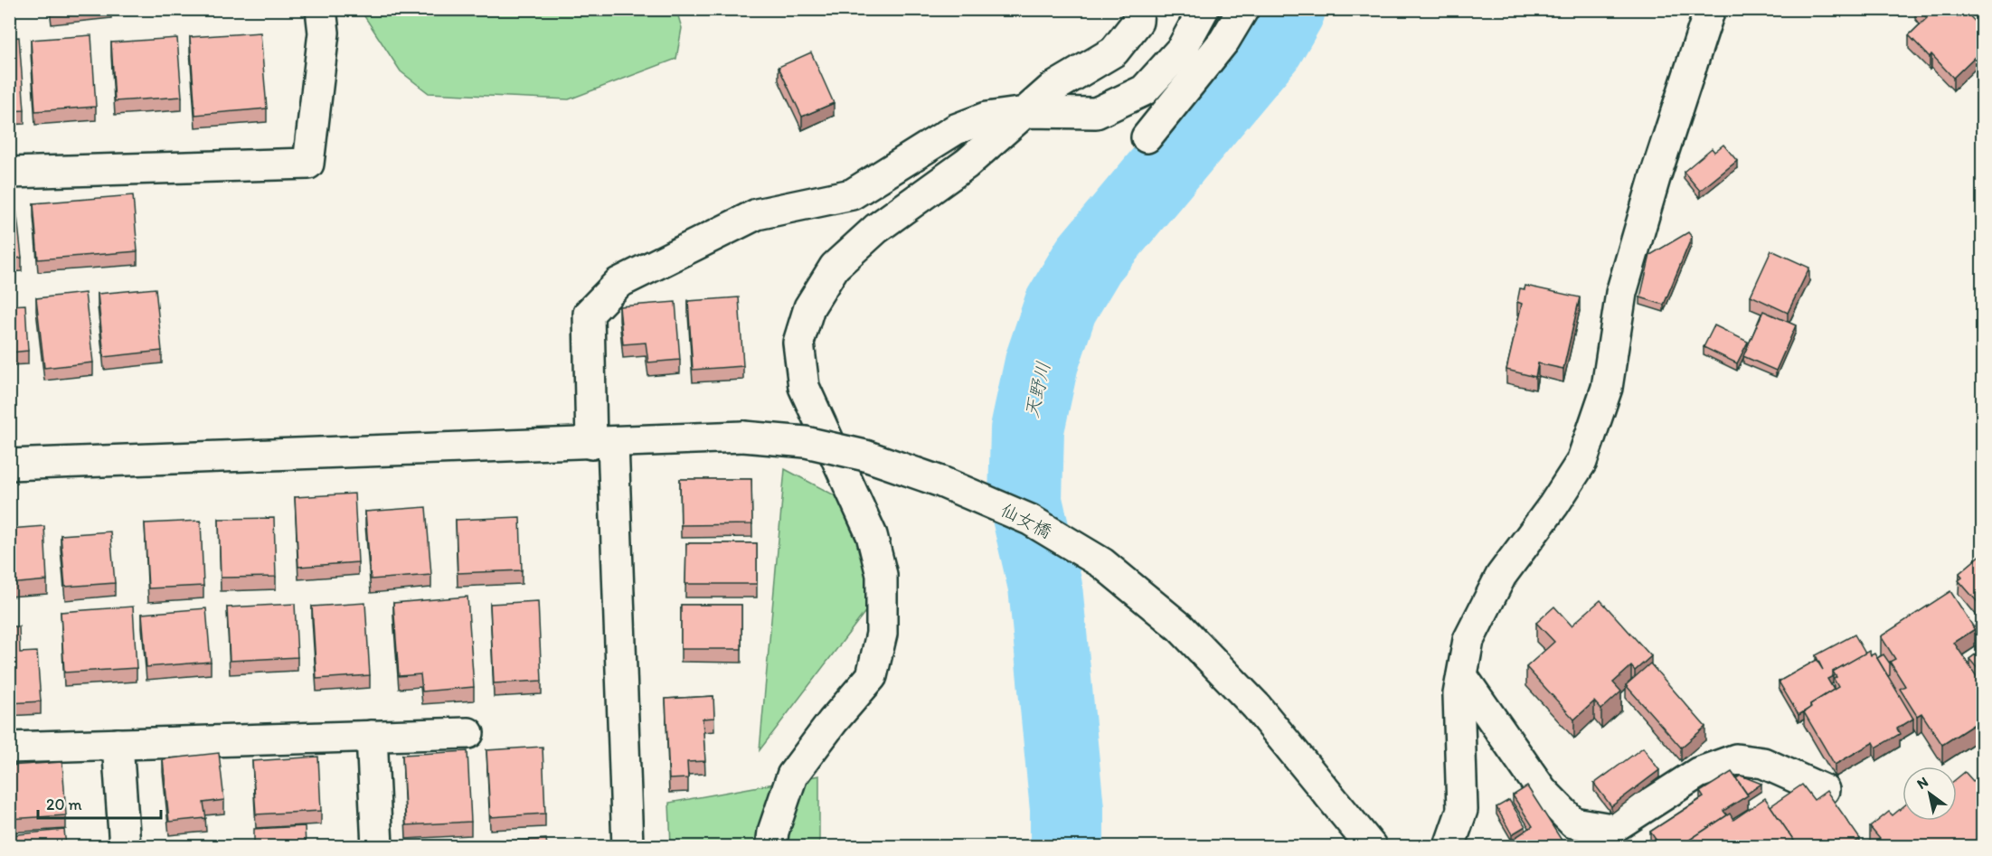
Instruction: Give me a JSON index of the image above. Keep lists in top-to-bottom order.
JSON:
{
  "streets": {
    "street": ["仙女橋"]
  },
  "water": ["天野川"],
  "scale_bar": "20 m",
  "north": "top left"
}
